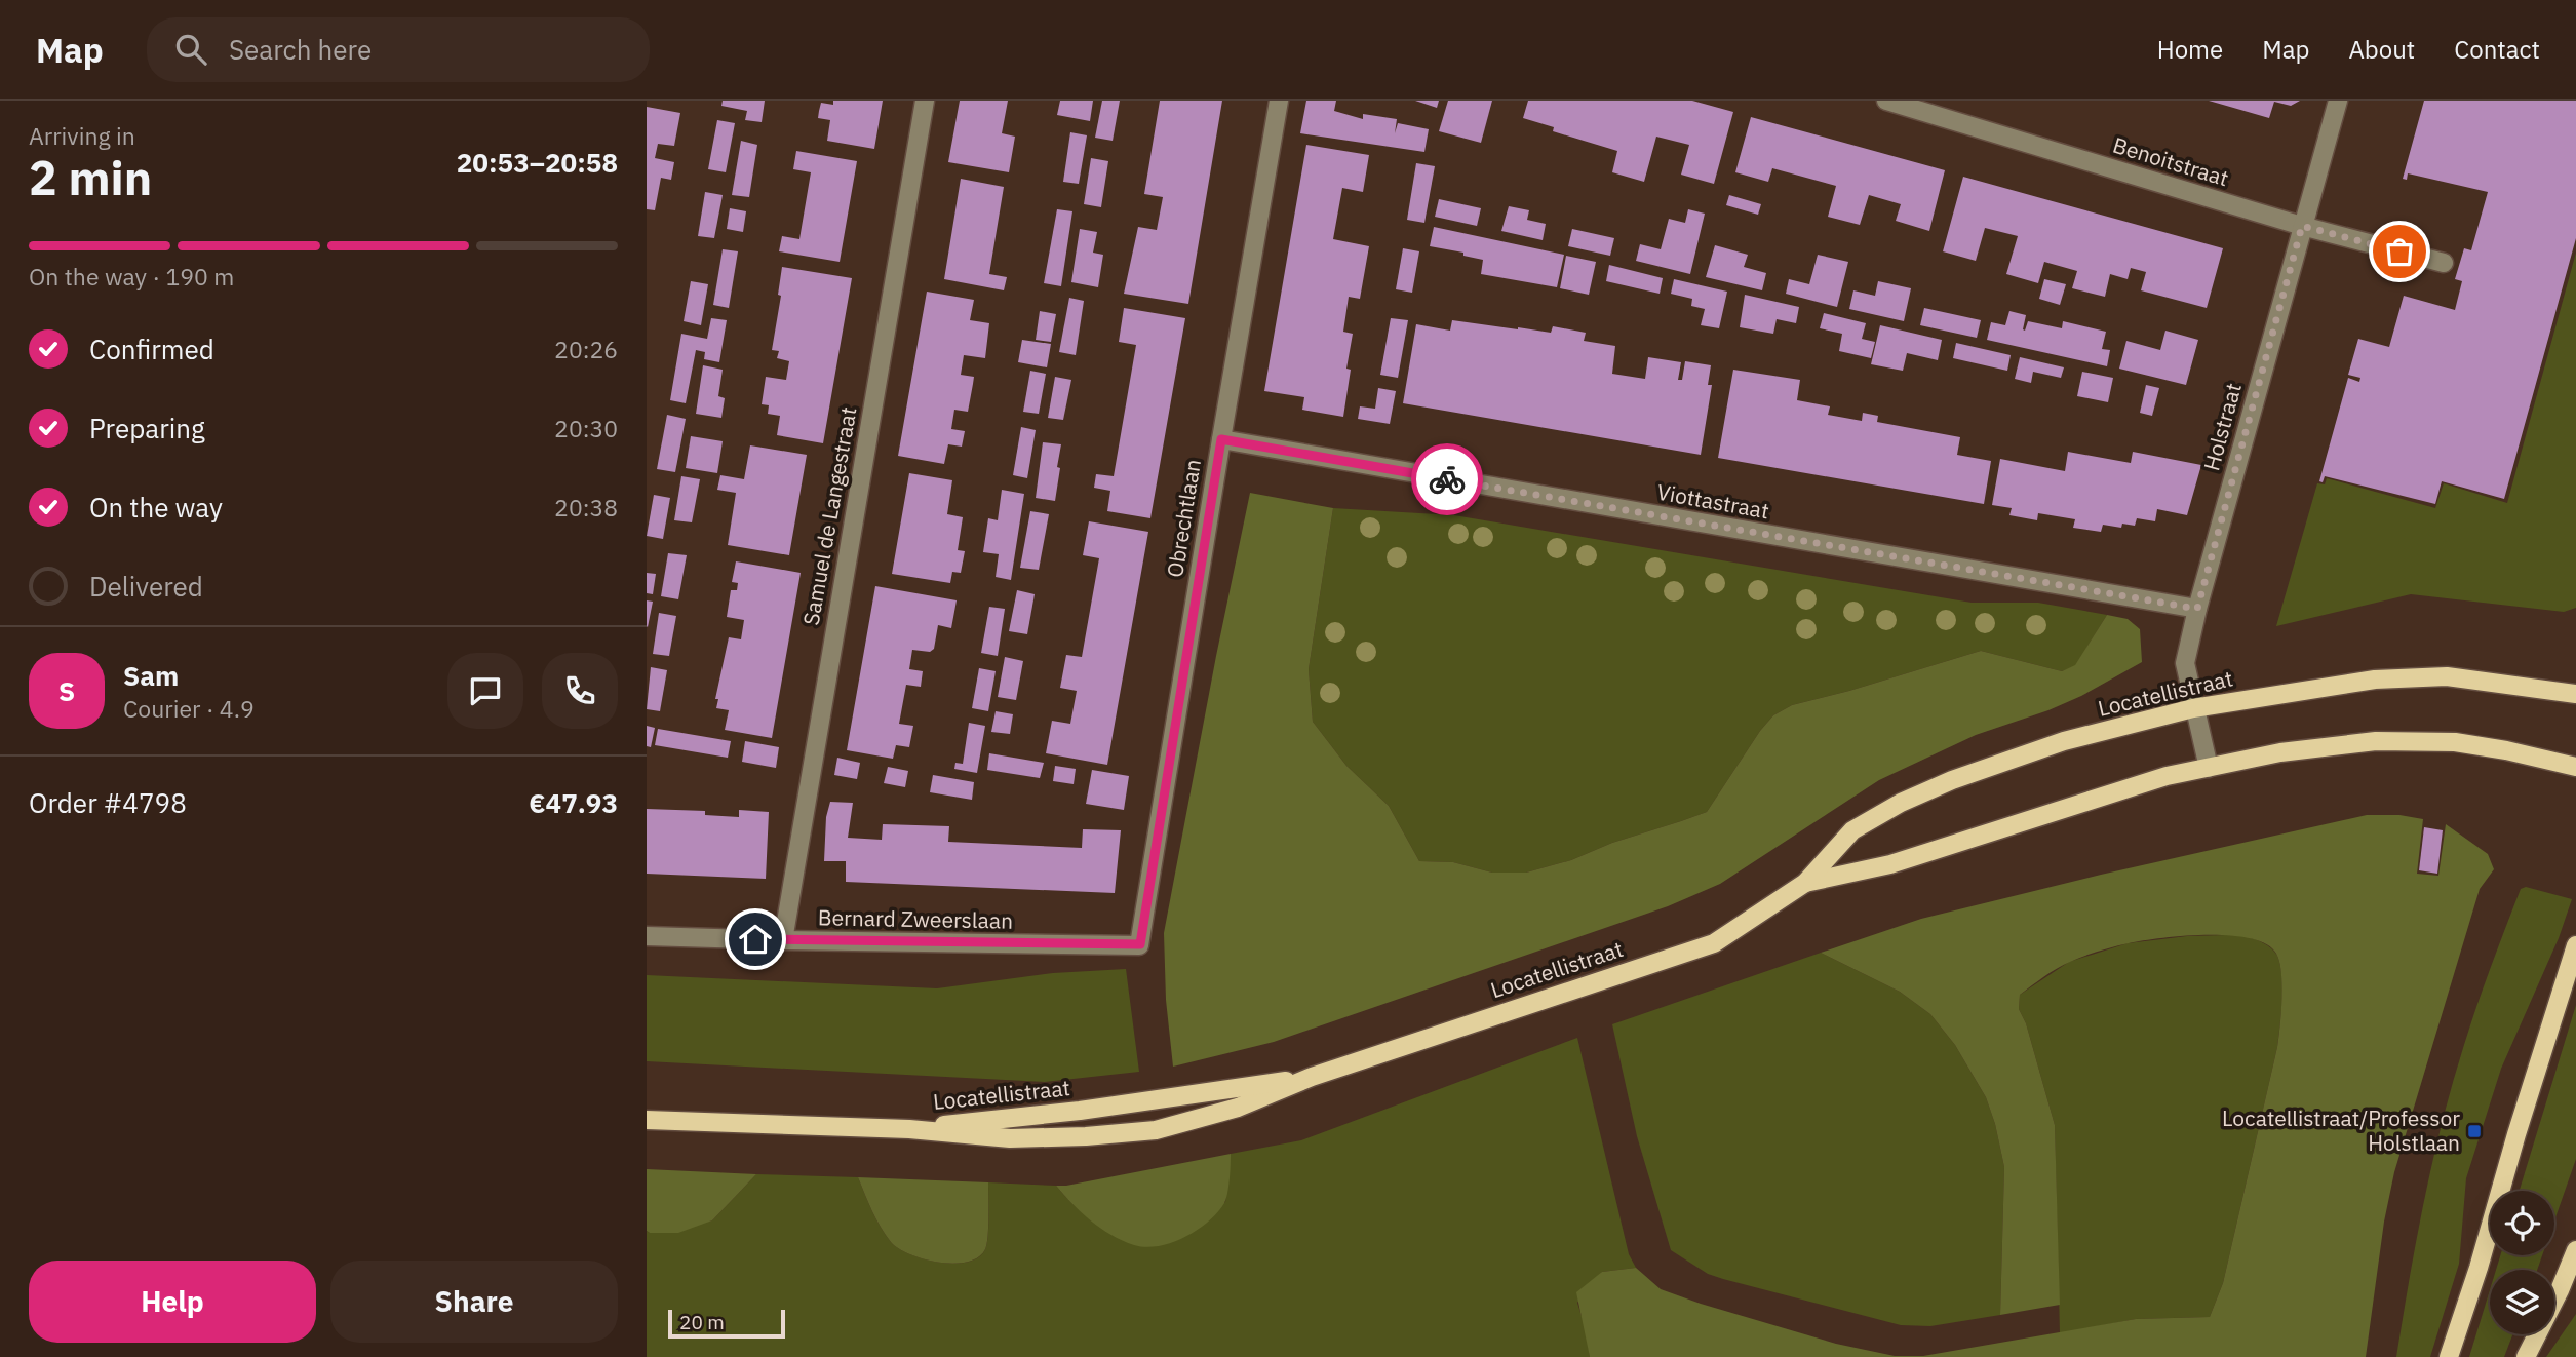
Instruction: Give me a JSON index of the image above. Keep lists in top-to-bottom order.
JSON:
{
  "streets": {
    "main road": ["Locatellistraat"],
    "street": [
      "Benoitstraat",
      "Holstraat",
      "Viottastraat",
      "Samuel de Langestraat",
      "Obrechtlaan",
      "Bernard Zweerslaan"
    ]
  },
  "crossings": [
    ["Benoitstraat", "Holstraat"],
    ["Holstraat", "Viottastraat"],
    ["Holstraat", "Locatellistraat"],
    ["Viottastraat", "Obrechtlaan"],
    ["Samuel de Langestraat", "Bernard Zweerslaan"],
    ["Obrechtlaan", "Bernard Zweerslaan"]
  ],
  "places": {
    "transit": ["Locatellistraat/Professor Holstlaan"]
  },
  "scale_bar": "20 m",
  "page": {
    "header": "Map",
    "search": "Search here",
    "nav": [
      "Home",
      "Map",
      "About",
      "Contact"
    ],
    "heading": ["2 min", "Arriving in", "20:53–20:58"],
    "panel": [
      "Sam",
      "Courier · 4.9",
      "Order #4798",
      "€47.93"
    ],
    "bar": "On the way · 190 m",
    "list": [
      ["Confirmed", "20:26"],
      ["Preparing", "20:30"],
      ["On the way", "20:38"],
      "Delivered"
    ],
    "round": "S",
    "buttons": ["Help", "Share"],
    "scale": "20 m"
  }
}
